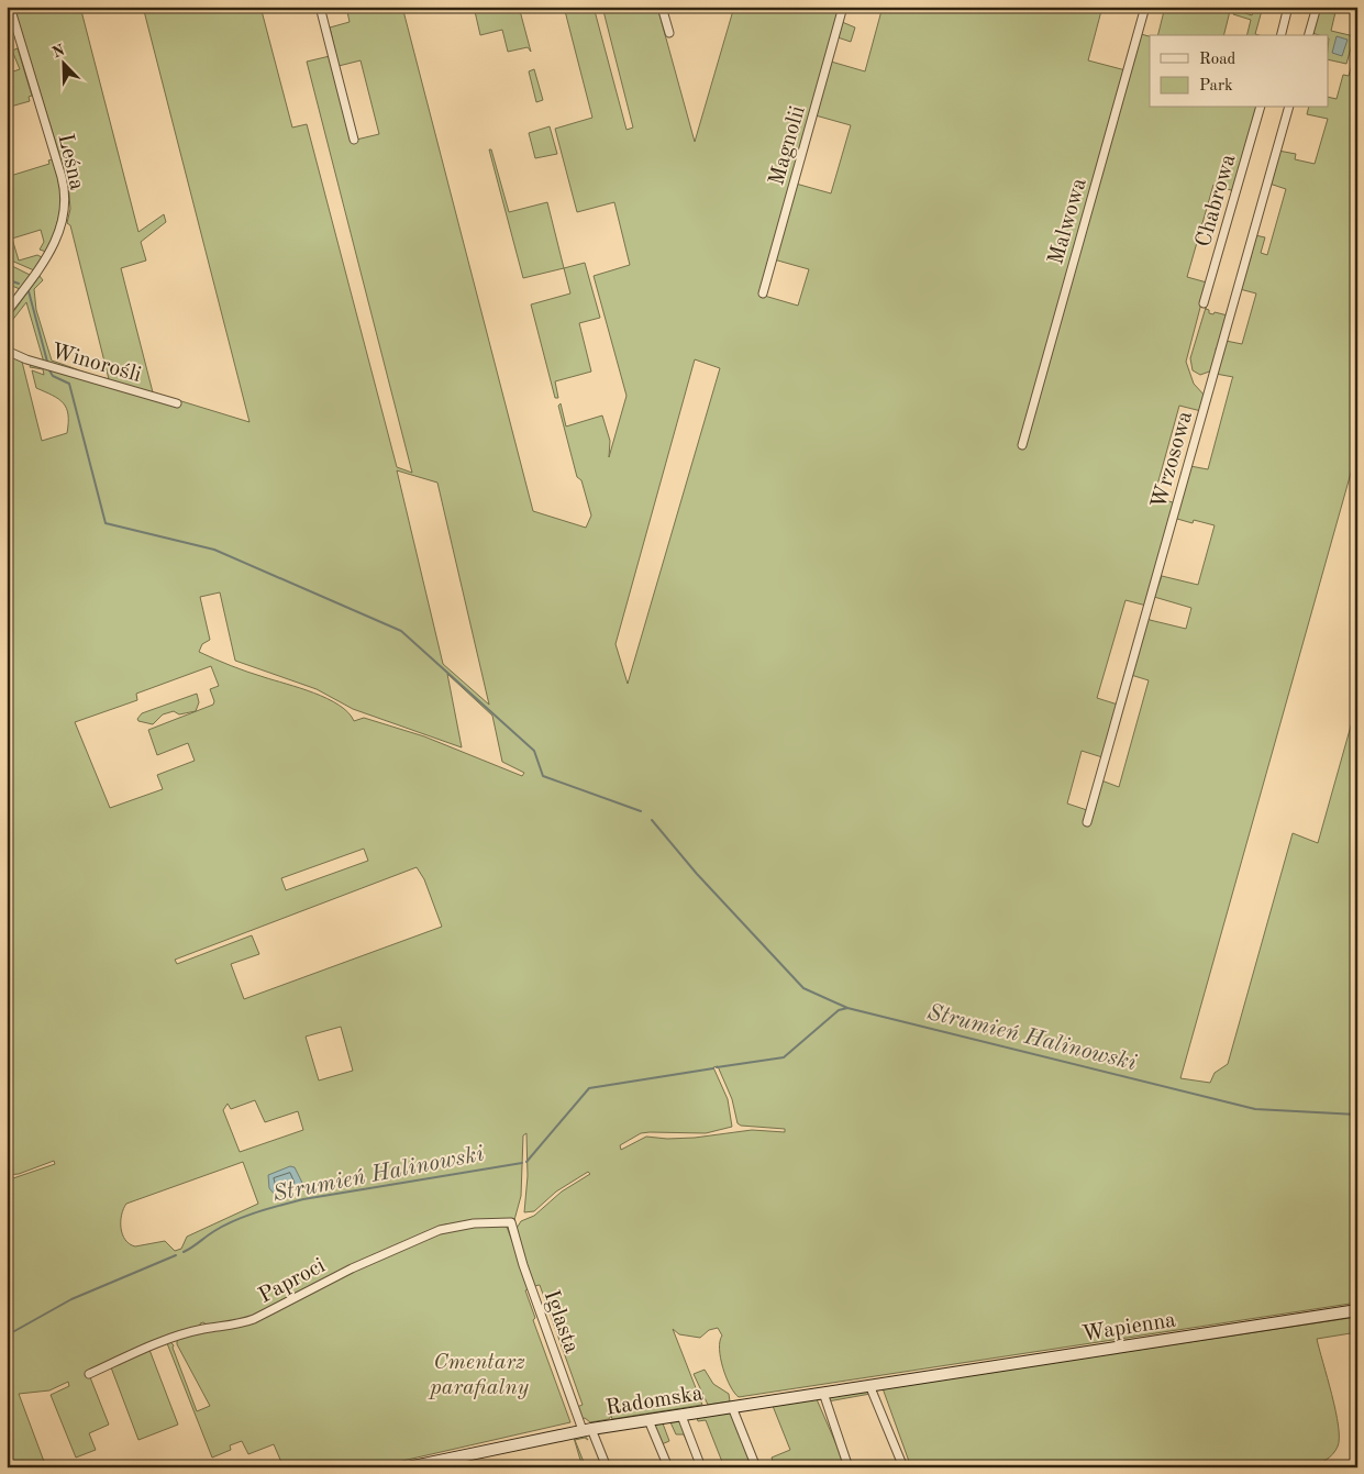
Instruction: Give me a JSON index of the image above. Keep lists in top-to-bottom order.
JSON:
{
  "streets": {
    "street": [
      "Magnolii",
      "Leśna",
      "Chabrowa",
      "Malwowa",
      "Winorośli",
      "Wrzosowa",
      "Paproci",
      "Iglasta",
      "Wapienna",
      "Radomska"
    ]
  },
  "crossings": [
    ["Paproci", "Iglasta"],
    ["Iglasta", "Radomska"],
    ["Wapienna", "Radomska"]
  ],
  "water": ["Strumień Halinowski"],
  "parks": ["Cmentarz parafialny"],
  "legend": ["Road", "Park"],
  "north": "top left"
}
